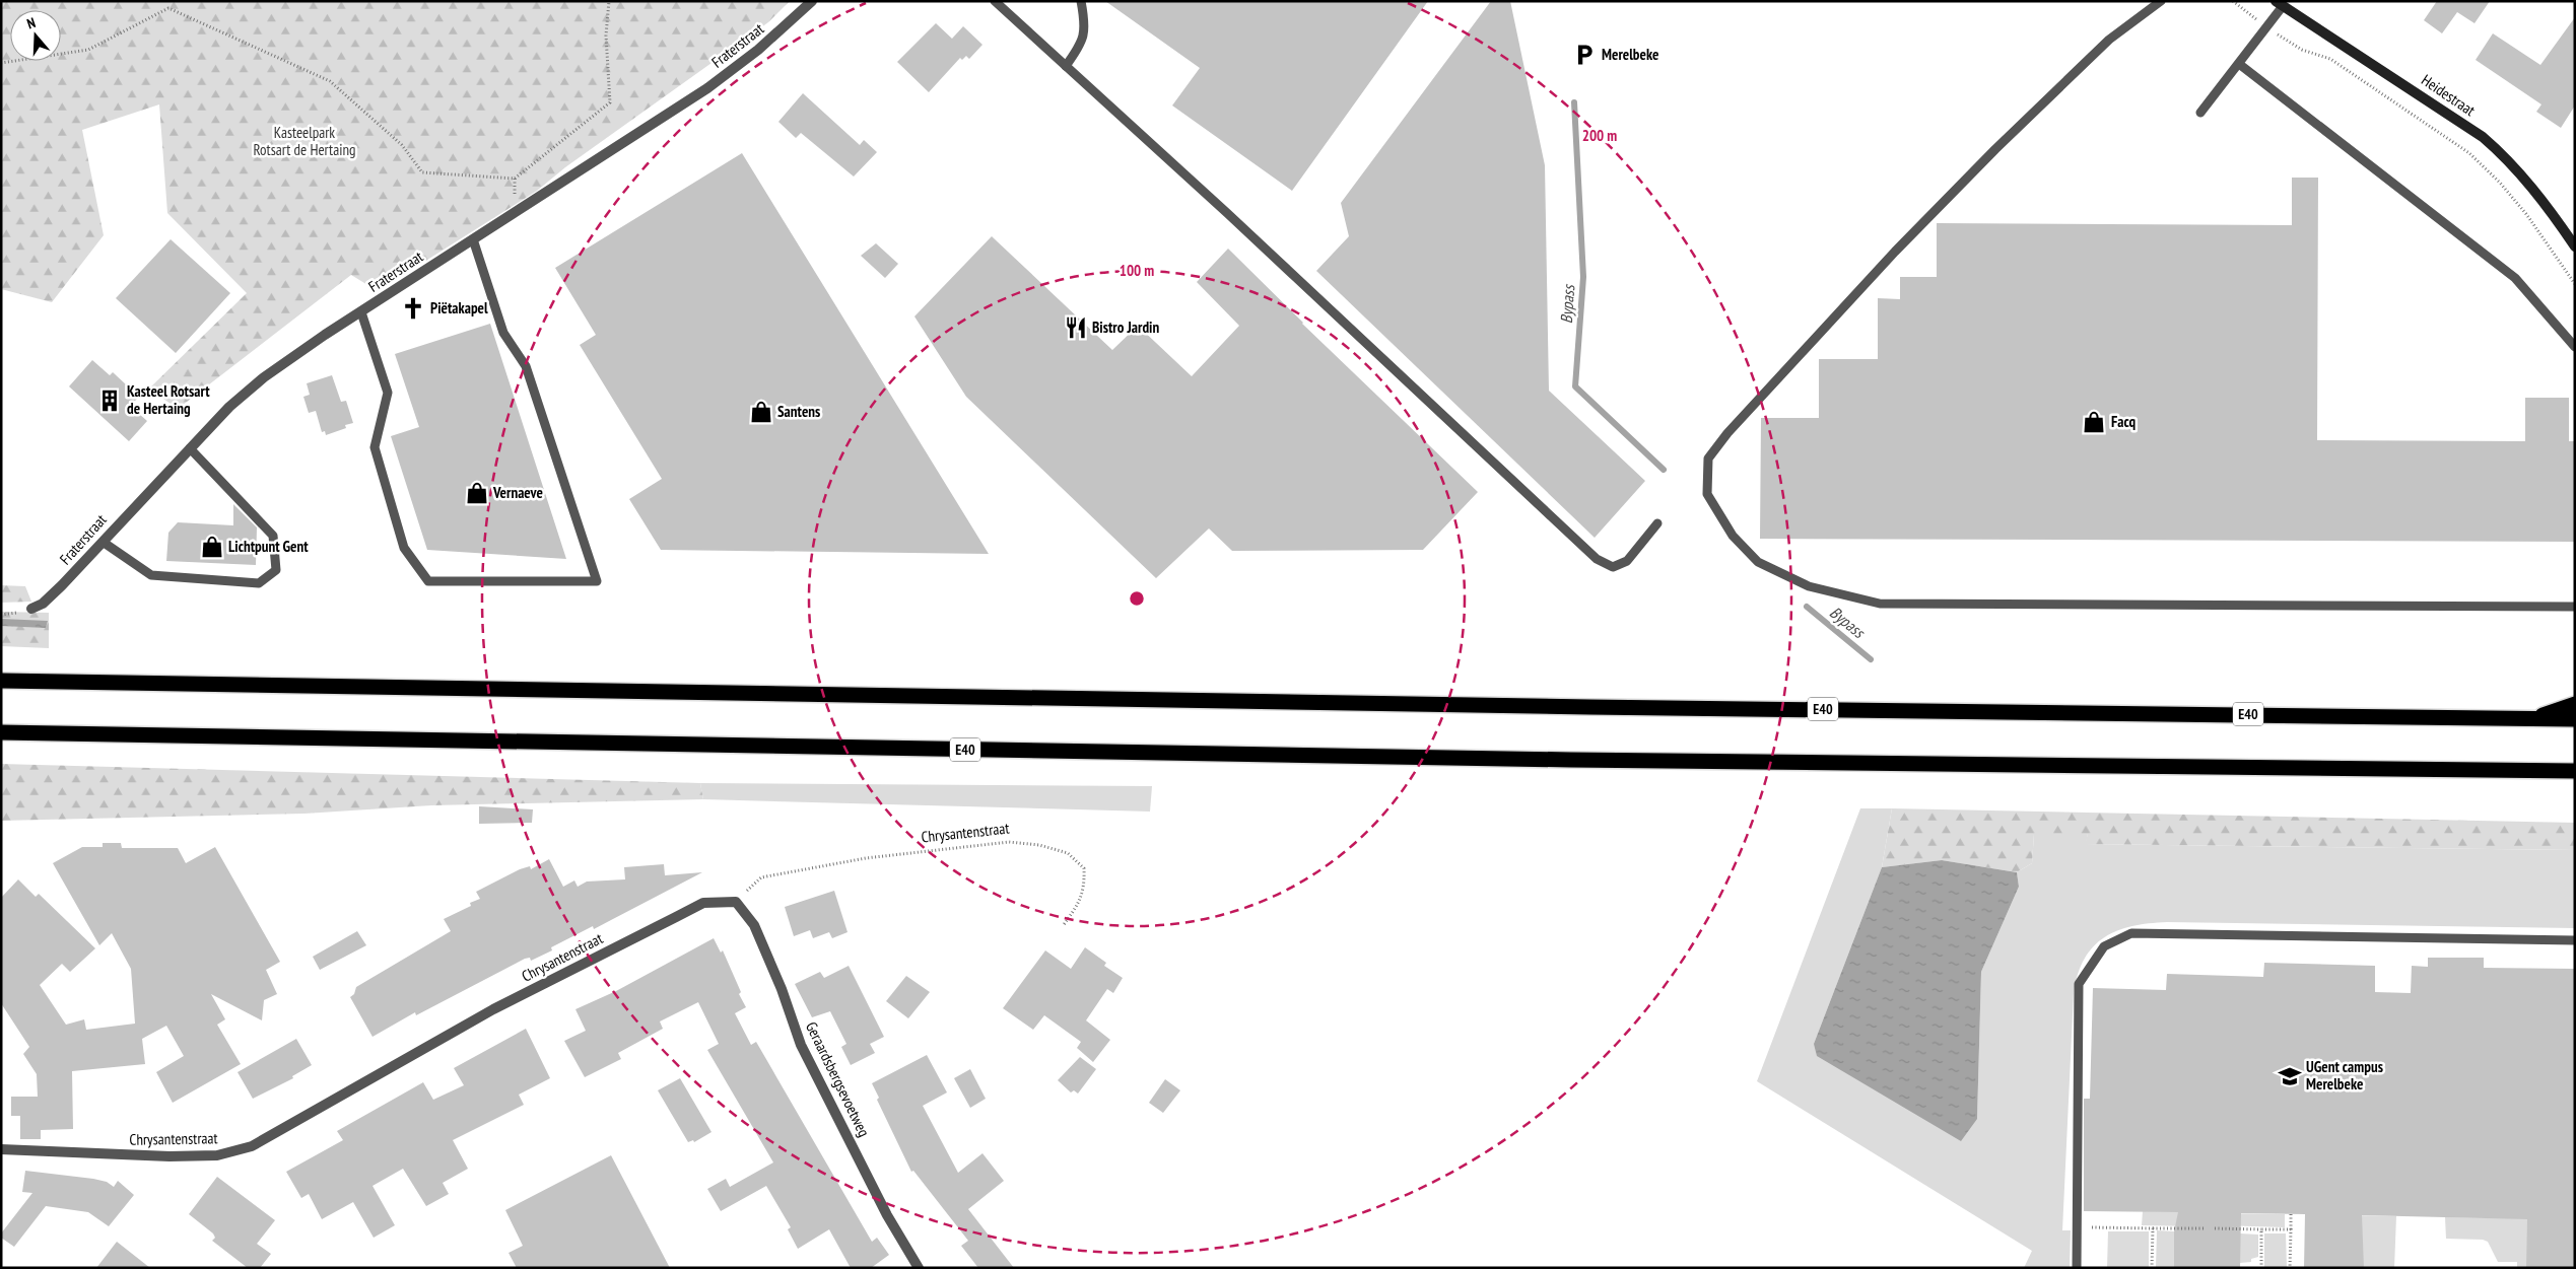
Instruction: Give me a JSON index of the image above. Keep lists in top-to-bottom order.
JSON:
{
  "streets": {
    "highway": ["E40"],
    "main road": ["Heidestraat"],
    "street": ["Fraterstraat", "Chrysantenstraat", "Geraardsbergsevoetweg"]
  },
  "crossings": [
    ["Chrysantenstraat", "Geraardsbergsevoetweg"]
  ],
  "water": ["Bypass"],
  "parks": ["Kasteelpark Rotsart de Hertaing"],
  "places": {
    "parking": ["Merelbeke"],
    "church": ["Piëtakapel"],
    "restaurant": ["Bistro Jardin"],
    "building": ["Kasteel Rotsart de Hertaing"],
    "shop": [
      "Santens",
      "Facq",
      "Vernaeve",
      "Lichtpunt Gent"
    ],
    "school or university": ["UGent campus Merelbeke"]
  },
  "north": "top",
  "rings": ["200 m", "100 m"]
}
